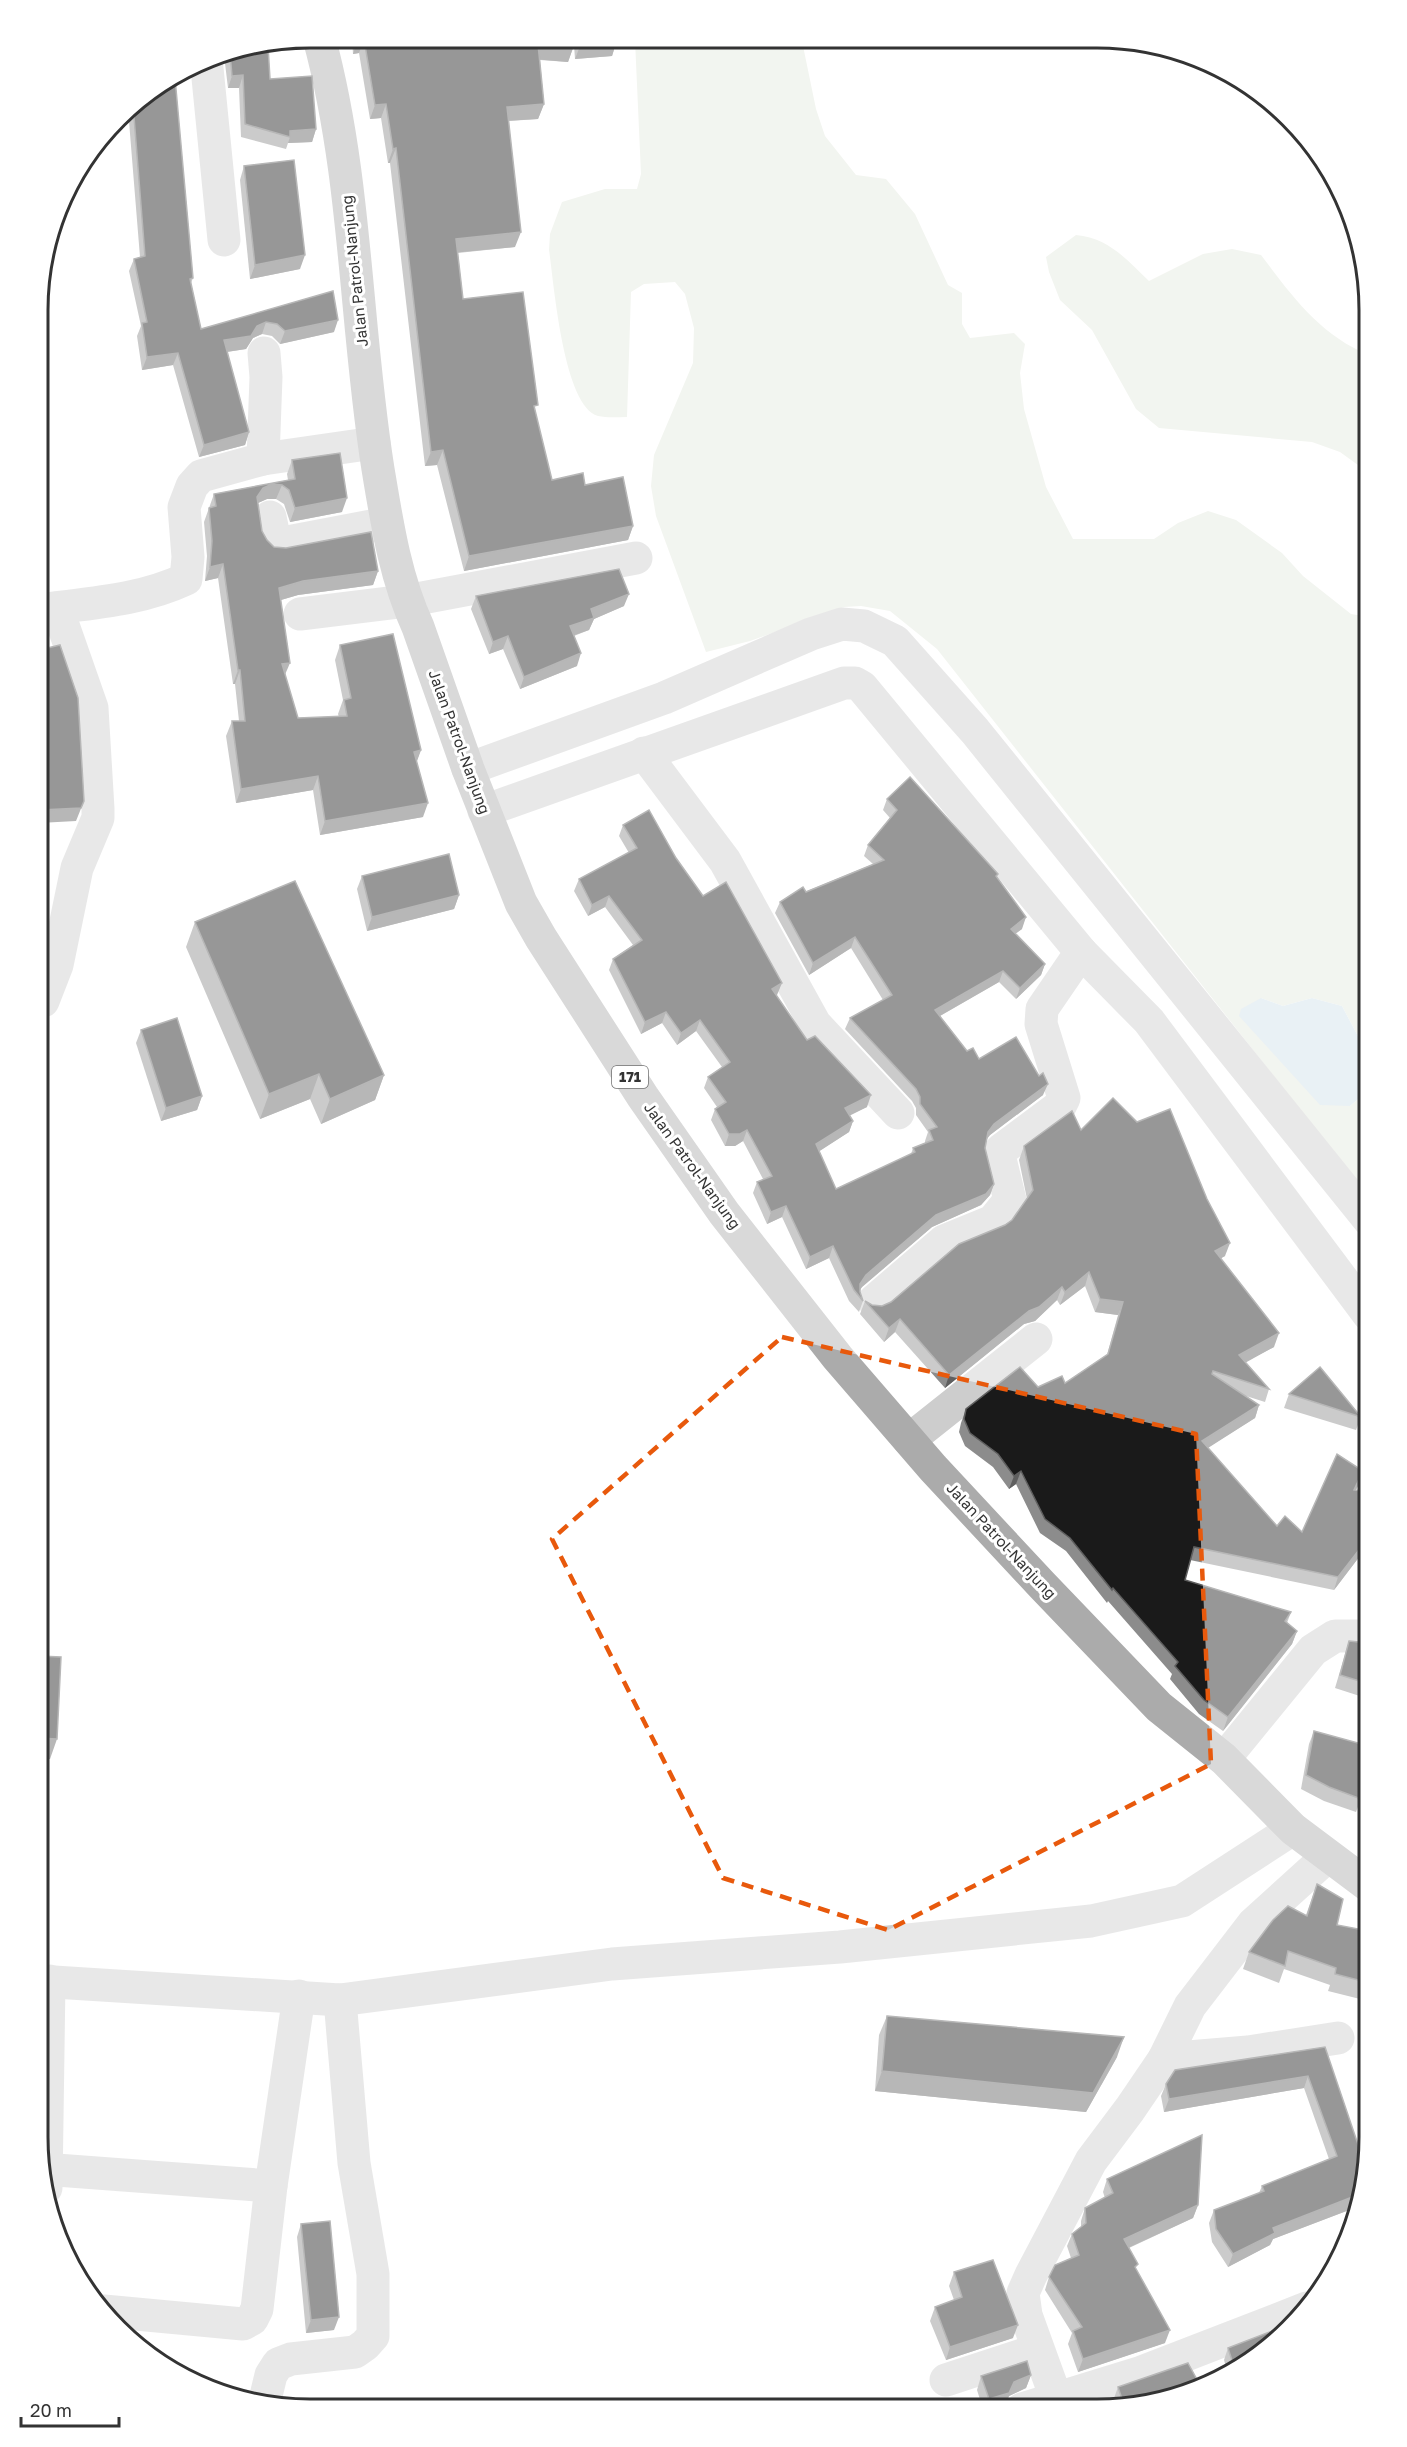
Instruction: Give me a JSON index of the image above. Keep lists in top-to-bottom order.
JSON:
{
  "streets": {
    "main road": ["Jalan Patrol-Nanjung", "171"]
  },
  "scale_bar": "20 m"
}
